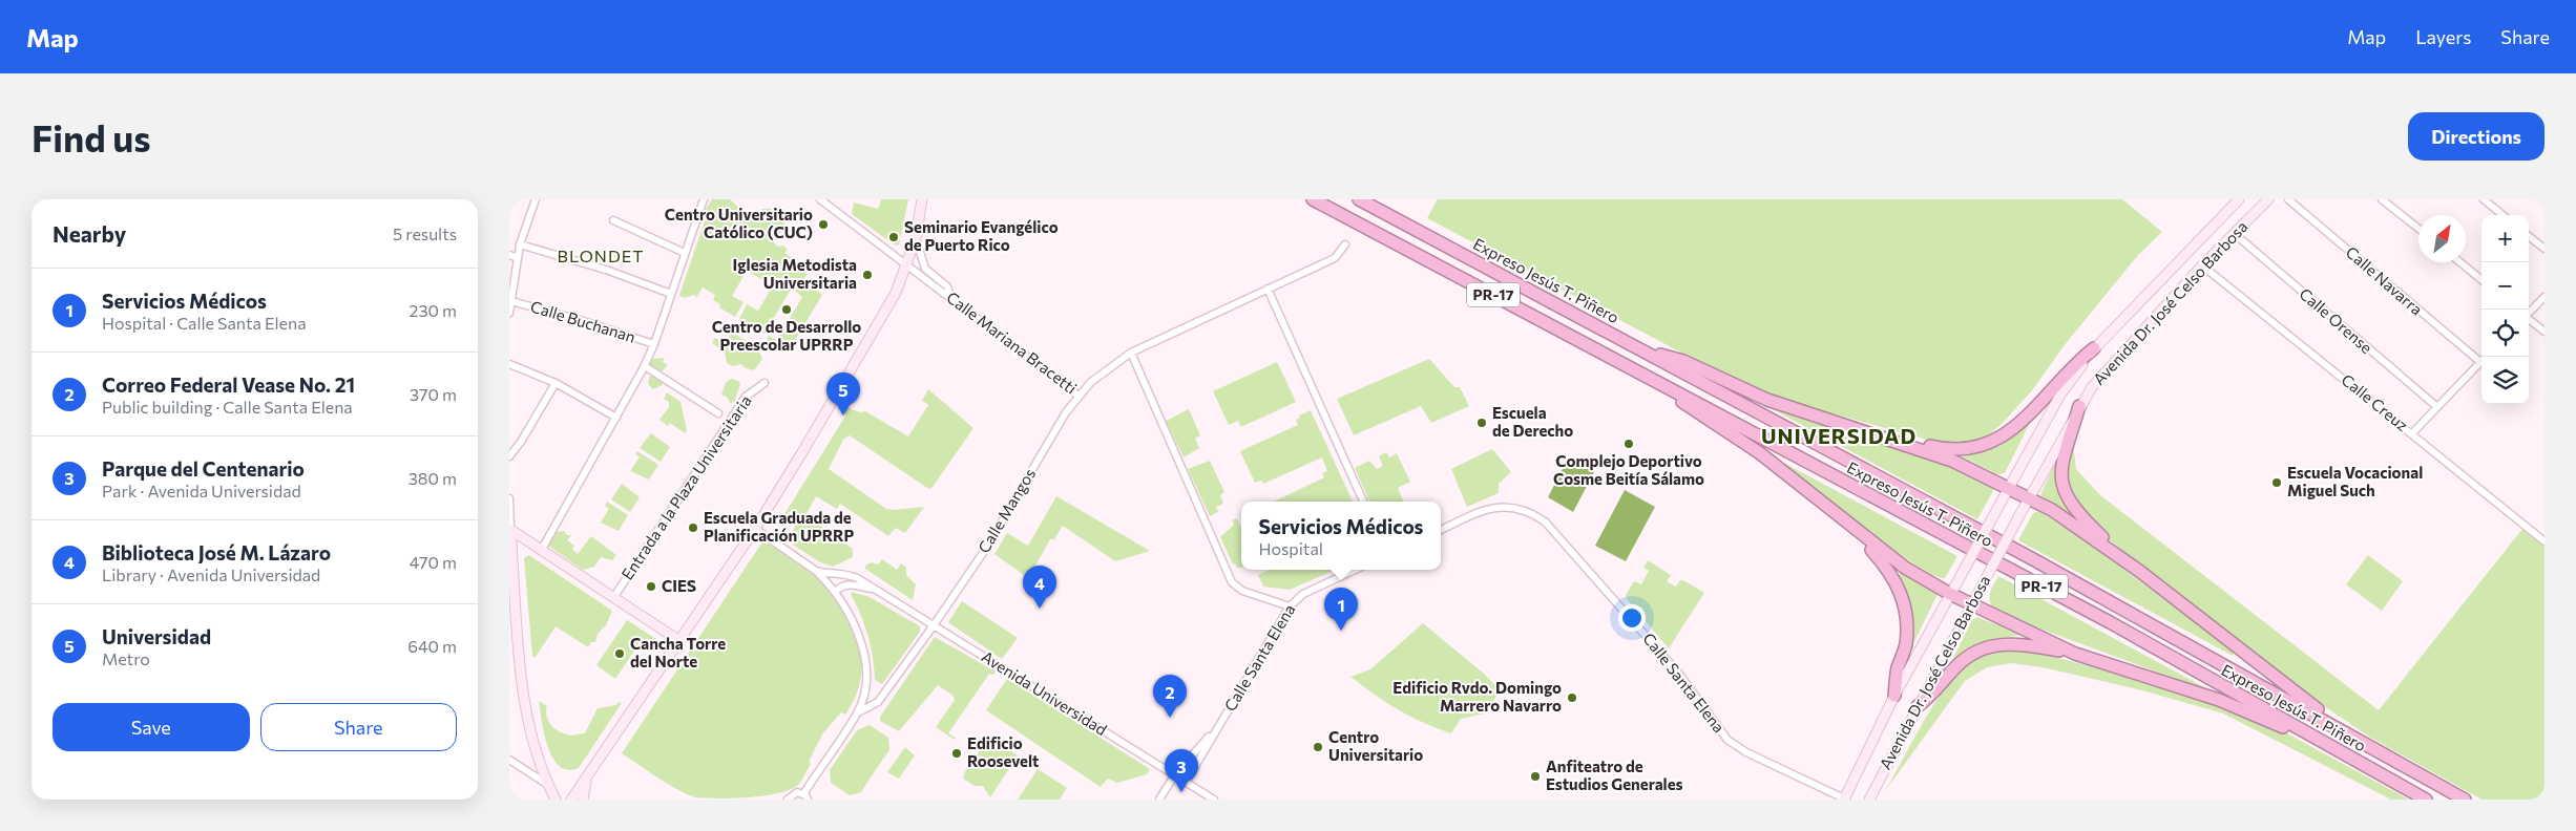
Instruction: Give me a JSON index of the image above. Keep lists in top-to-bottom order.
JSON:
{
  "streets": {
    "highway": ["Expreso Jesús T. Piñero", "PR-17"],
    "main road": ["Avenida Dr. José Celso Barbosa"],
    "street": [
      "Calle Navarra",
      "Calle Orense",
      "Calle Buchanan",
      "Calle Mariana Bracetti",
      "Calle Creuz",
      "Entrada a la Plaza Universitaria",
      "Calle Mangos",
      "Calle Santa Elena",
      "Avenida Universidad"
    ]
  },
  "crossings": [
    ["Avenida Dr. José Celso Barbosa", "Calle Orense"],
    ["Avenida Dr. José Celso Barbosa", "Calle Creuz"],
    ["Avenida Dr. José Celso Barbosa", "Calle Santa Elena"],
    ["Calle Mariana Bracetti", "Calle Mangos"],
    ["Calle Mangos", "Avenida Universidad"],
    ["Calle Santa Elena", "Avenida Universidad"]
  ],
  "districts": ["BLONDET", "UNIVERSIDAD"],
  "places": [
    "Centro Universitario Católico (CUC)",
    "Seminario Evangélico de Puerto Rico",
    "Iglesia Metodista Universitaria",
    "Centro de Desarrollo Preescolar UPRRP",
    "Escuela de Derecho",
    "Complejo Deportivo Cosme Beitía Sálamo",
    "Escuela Vocacional Miguel Such",
    "Escuela Graduada de Planificación UPRRP",
    "CIES",
    "Cancha Torre del Norte",
    "Edificio Rvdo. Domingo Marrero Navarro",
    "Centro Universitario",
    "Edificio Roosevelt",
    "Anfiteatro de Estudios Generales"
  ],
  "north": "top right",
  "page": {
    "header": "Map",
    "nav": ["Map", "Layers", "Share"],
    "buttons": [
      "Directions",
      ["Save", "Share"]
    ],
    "title": "Find us",
    "heading": ["Nearby", "5 results"],
    "map_buttons": ["+", "−"],
    "list": [
      {
        "mark": "1",
        "name": "Servicios Médicos",
        "note": "Hospital · Calle Santa Elena",
        "value": "230 m"
      },
      {
        "mark": "2",
        "name": "Correo Federal Vease No. 21",
        "note": "Public building · Calle Santa Elena",
        "value": "370 m"
      },
      {
        "mark": "3",
        "name": "Parque del Centenario",
        "note": "Park · Avenida Universidad",
        "value": "380 m"
      },
      {
        "mark": "4",
        "name": "Biblioteca José M. Lázaro",
        "note": "Library · Avenida Universidad",
        "value": "470 m"
      },
      {
        "mark": "5",
        "name": "Universidad",
        "note": "Metro",
        "value": "640 m"
      }
    ],
    "pins": [
      "5",
      "4",
      "1",
      "2",
      "3"
    ],
    "popup": ["Servicios Médicos", "Hospital"]
  }
}
